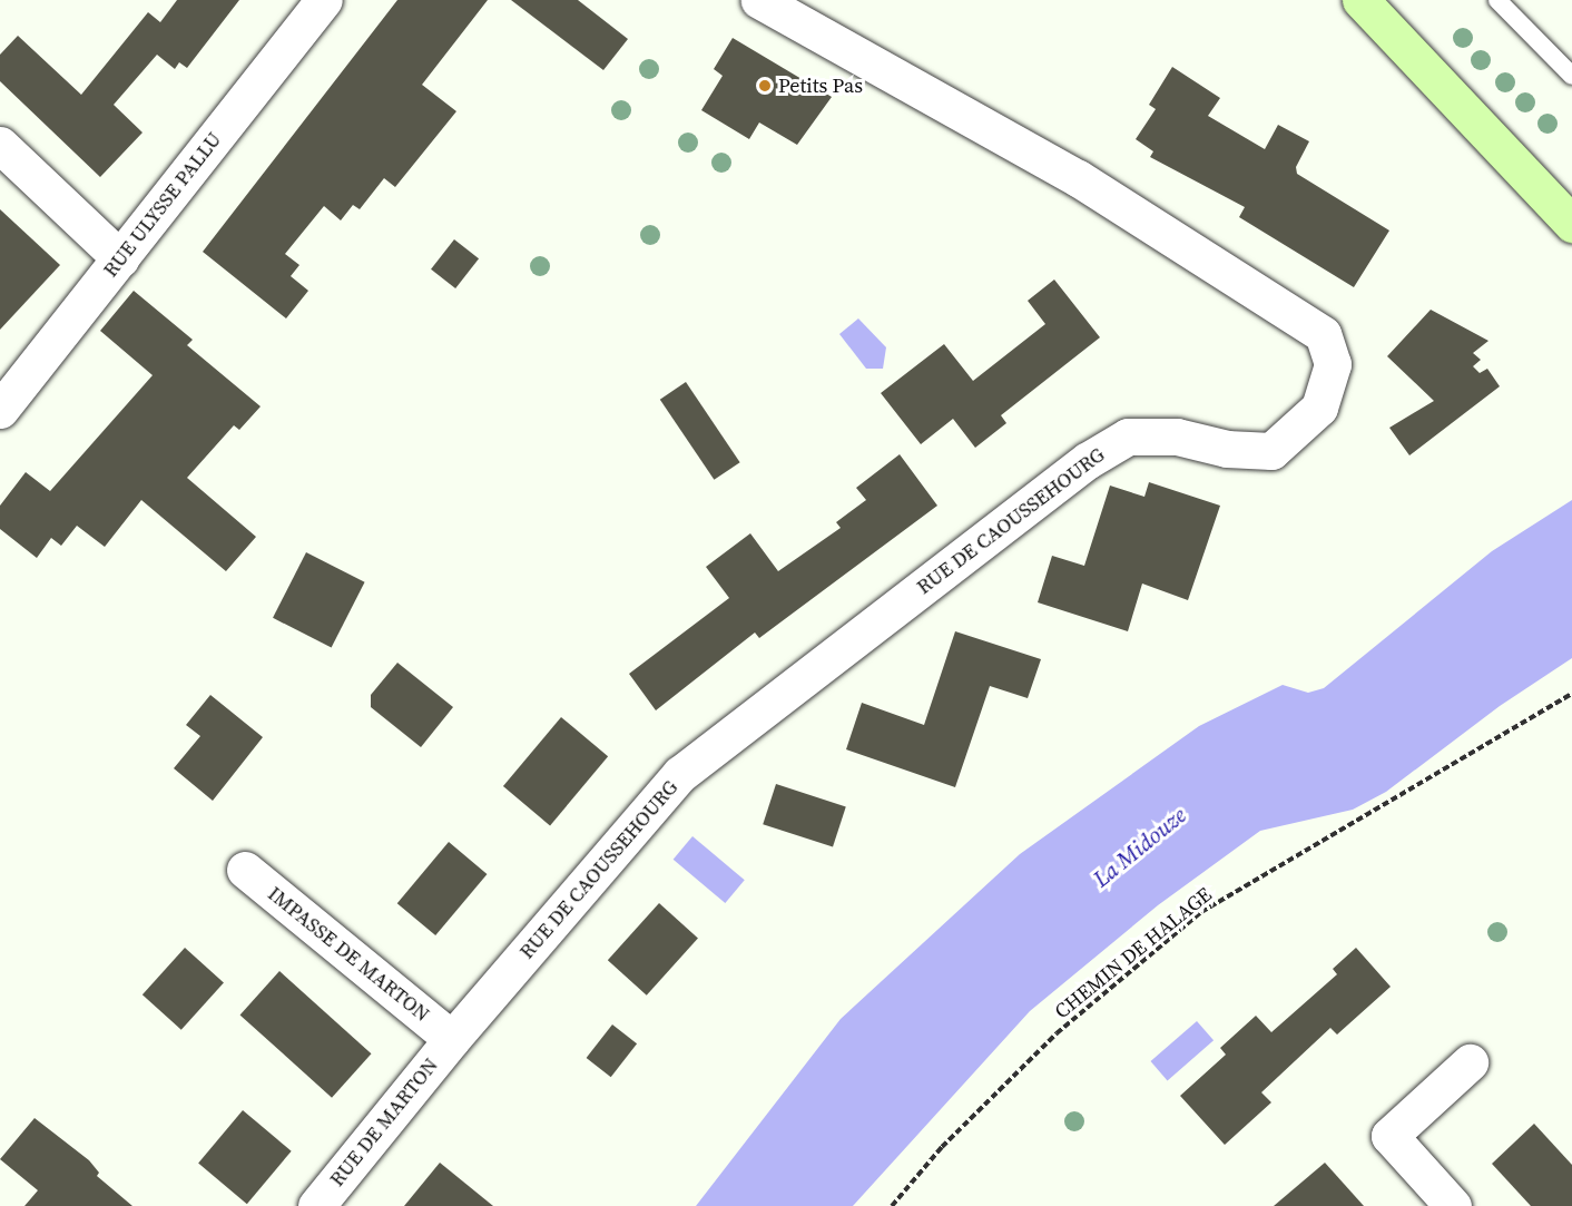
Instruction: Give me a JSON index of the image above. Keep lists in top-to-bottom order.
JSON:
{
  "streets": {
    "street": [
      "RUE ULYSSE PALLU",
      "RUE DE CAOUSSEHOURG",
      "IMPASSE DE MARTON",
      "RUE DE MARTON"
    ],
    "path": ["CHEMIN DE HALAGE"]
  },
  "crossings": [
    ["RUE DE CAOUSSEHOURG", "IMPASSE DE MARTON"],
    ["RUE DE CAOUSSEHOURG", "RUE DE MARTON"],
    ["IMPASSE DE MARTON", "RUE DE MARTON"]
  ],
  "water": ["La Midouze"],
  "places": ["Petits Pas"]
}
